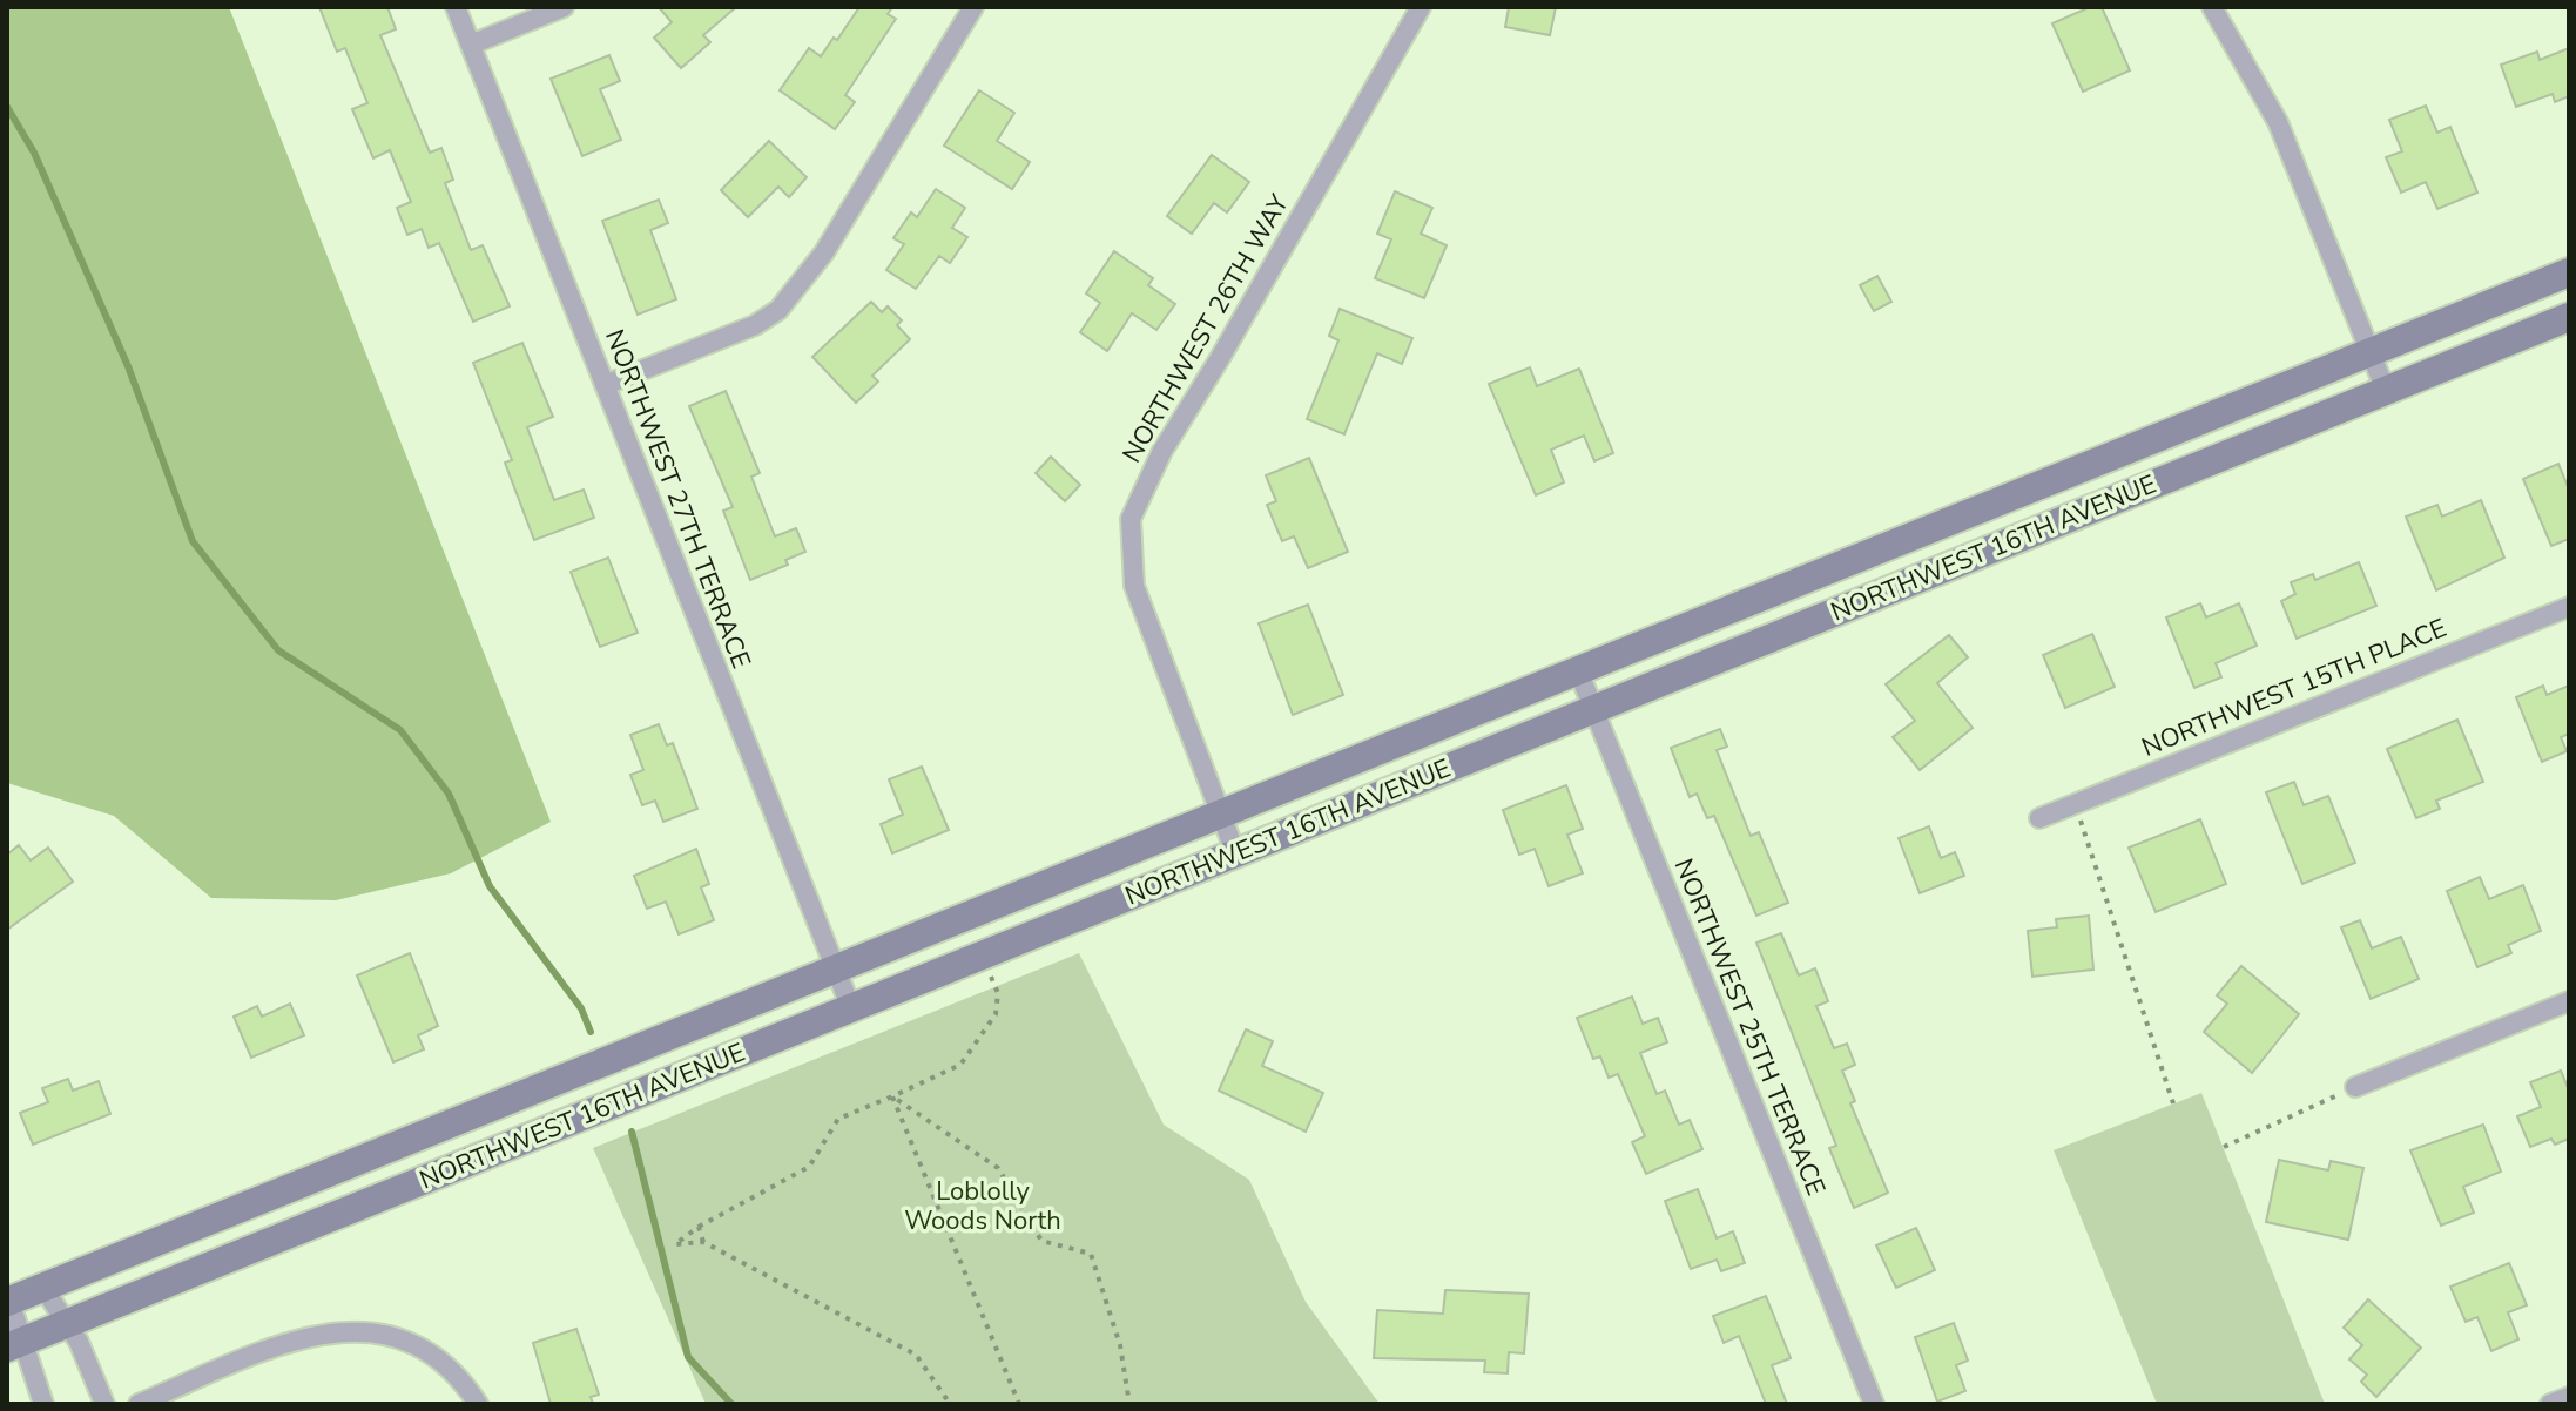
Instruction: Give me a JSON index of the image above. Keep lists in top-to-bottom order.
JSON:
{
  "streets": {
    "main road": ["NORTHWEST 16TH AVENUE"],
    "street": [
      "NORTHWEST 26TH WAY",
      "NORTHWEST 27TH TERRACE",
      "NORTHWEST 15TH PLACE",
      "NORTHWEST 25TH TERRACE"
    ]
  },
  "crossings": [
    ["NORTHWEST 26TH WAY", "NORTHWEST 16TH AVENUE"],
    ["NORTHWEST 27TH TERRACE", "NORTHWEST 16TH AVENUE"],
    ["NORTHWEST 16TH AVENUE", "NORTHWEST 25TH TERRACE"]
  ],
  "parks": ["Loblolly Woods North"]
}
